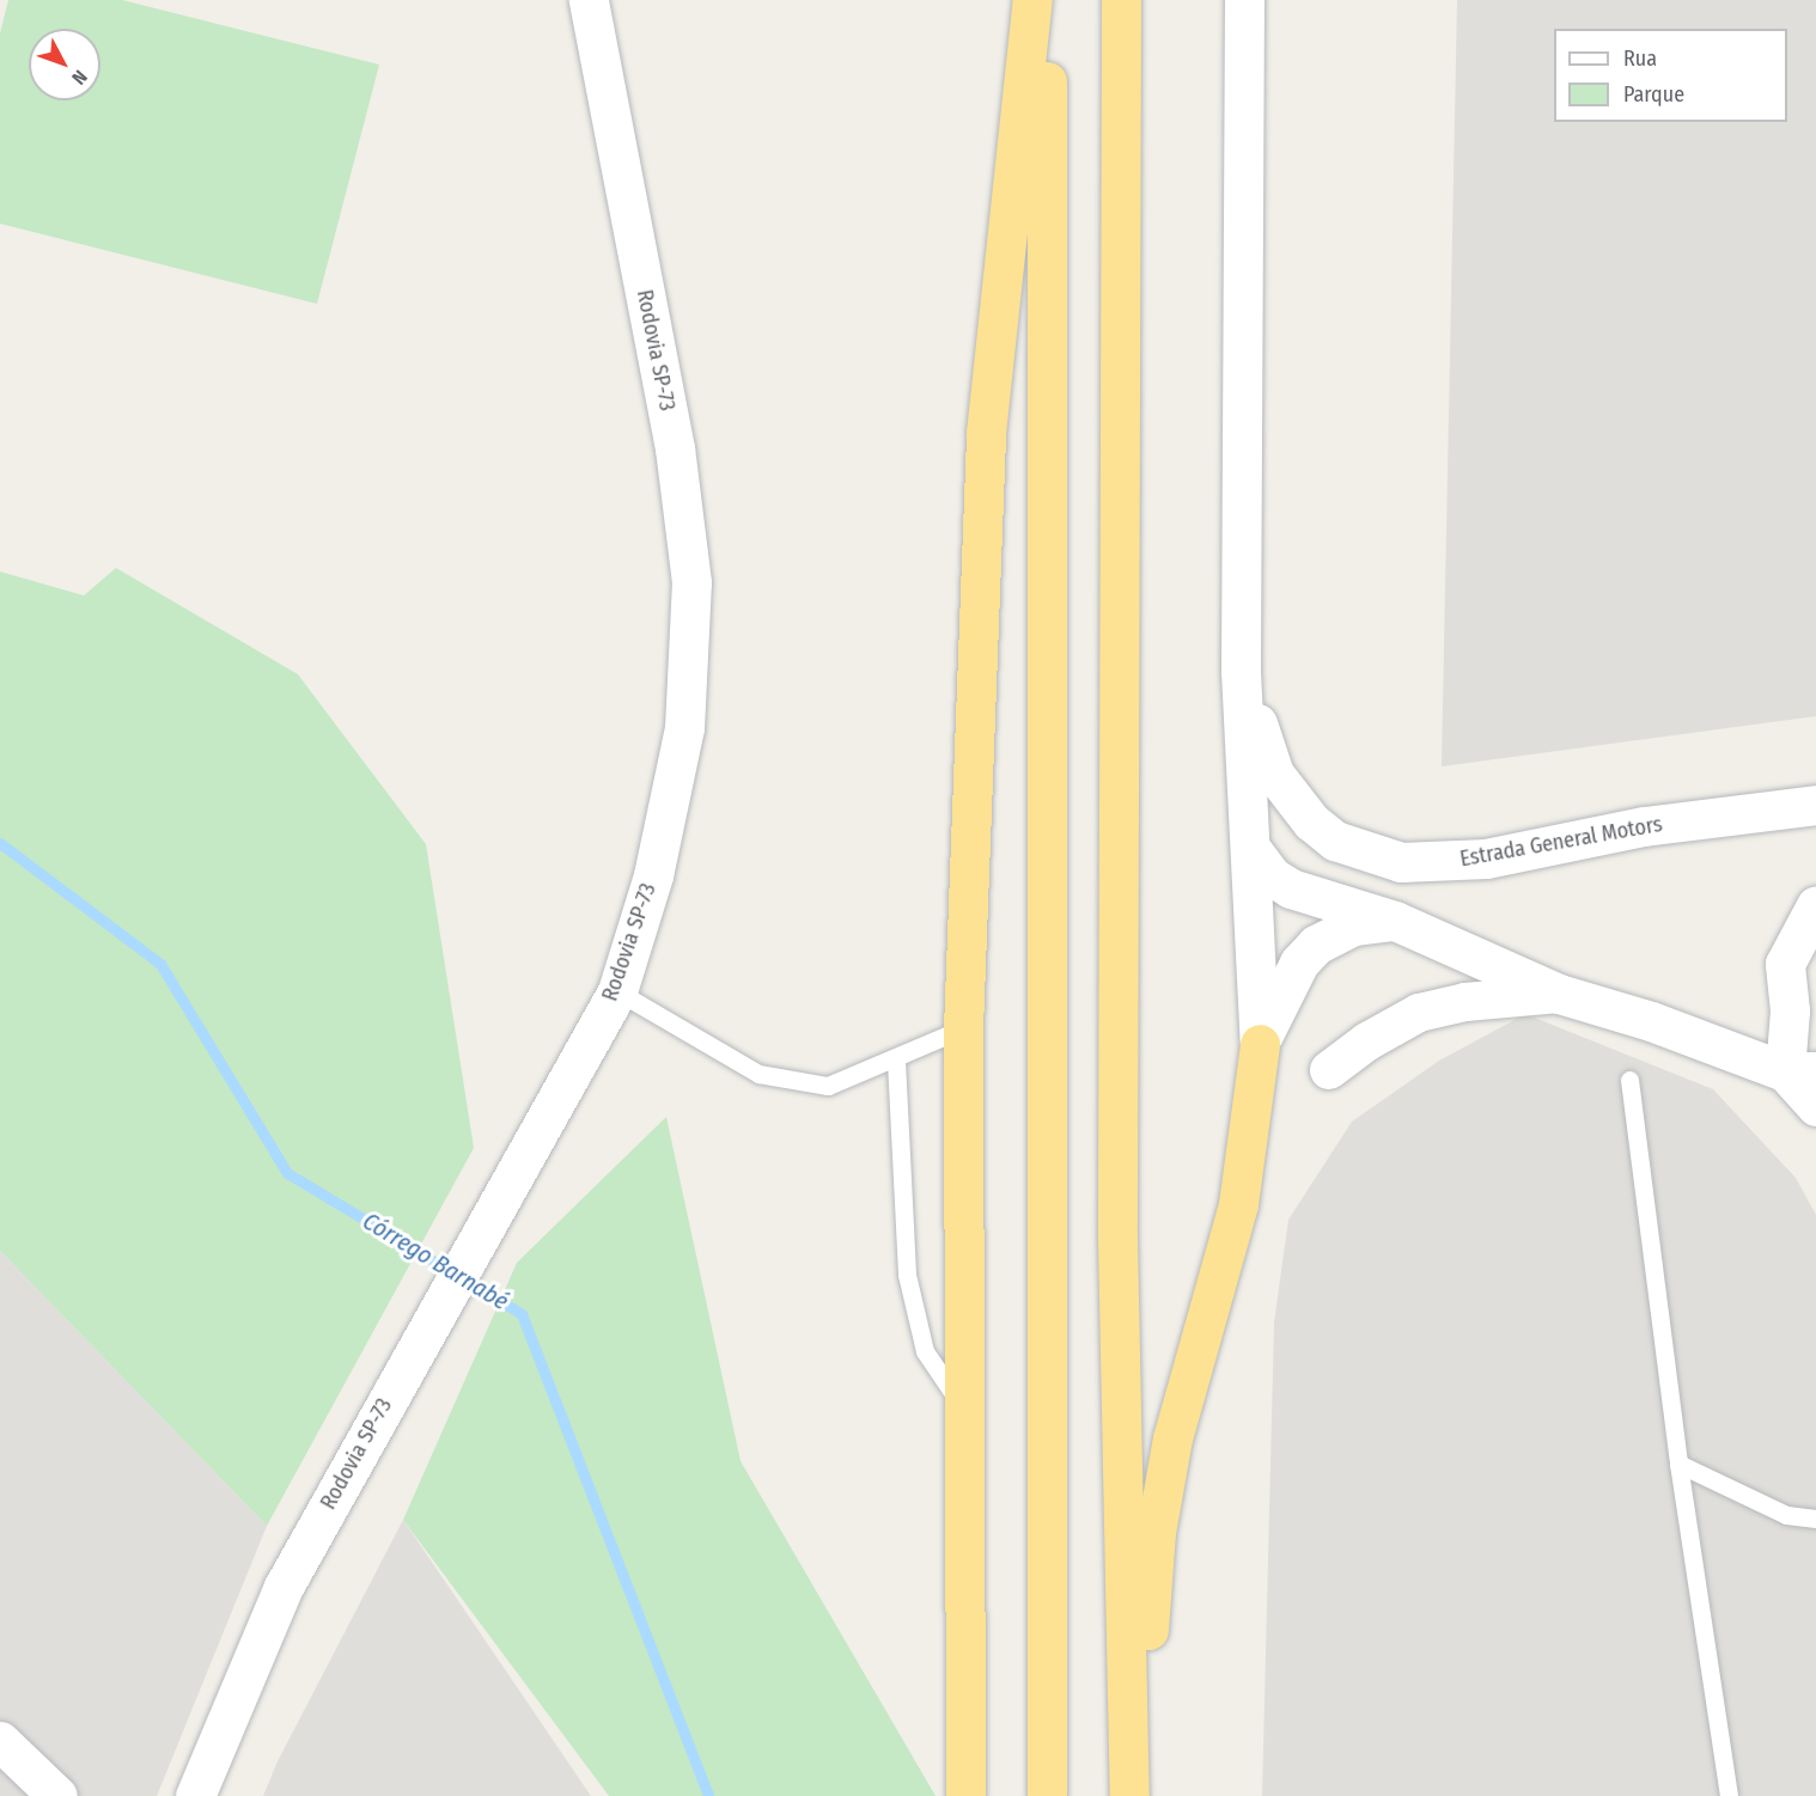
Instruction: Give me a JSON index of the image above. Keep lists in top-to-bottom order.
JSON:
{
  "streets": {
    "main road": ["Rodovia SP-73", "Estrada General Motors"]
  },
  "water": ["Córrego Barnabé"],
  "legend": ["Rua", "Parque"],
  "north": "bottom right"
}
